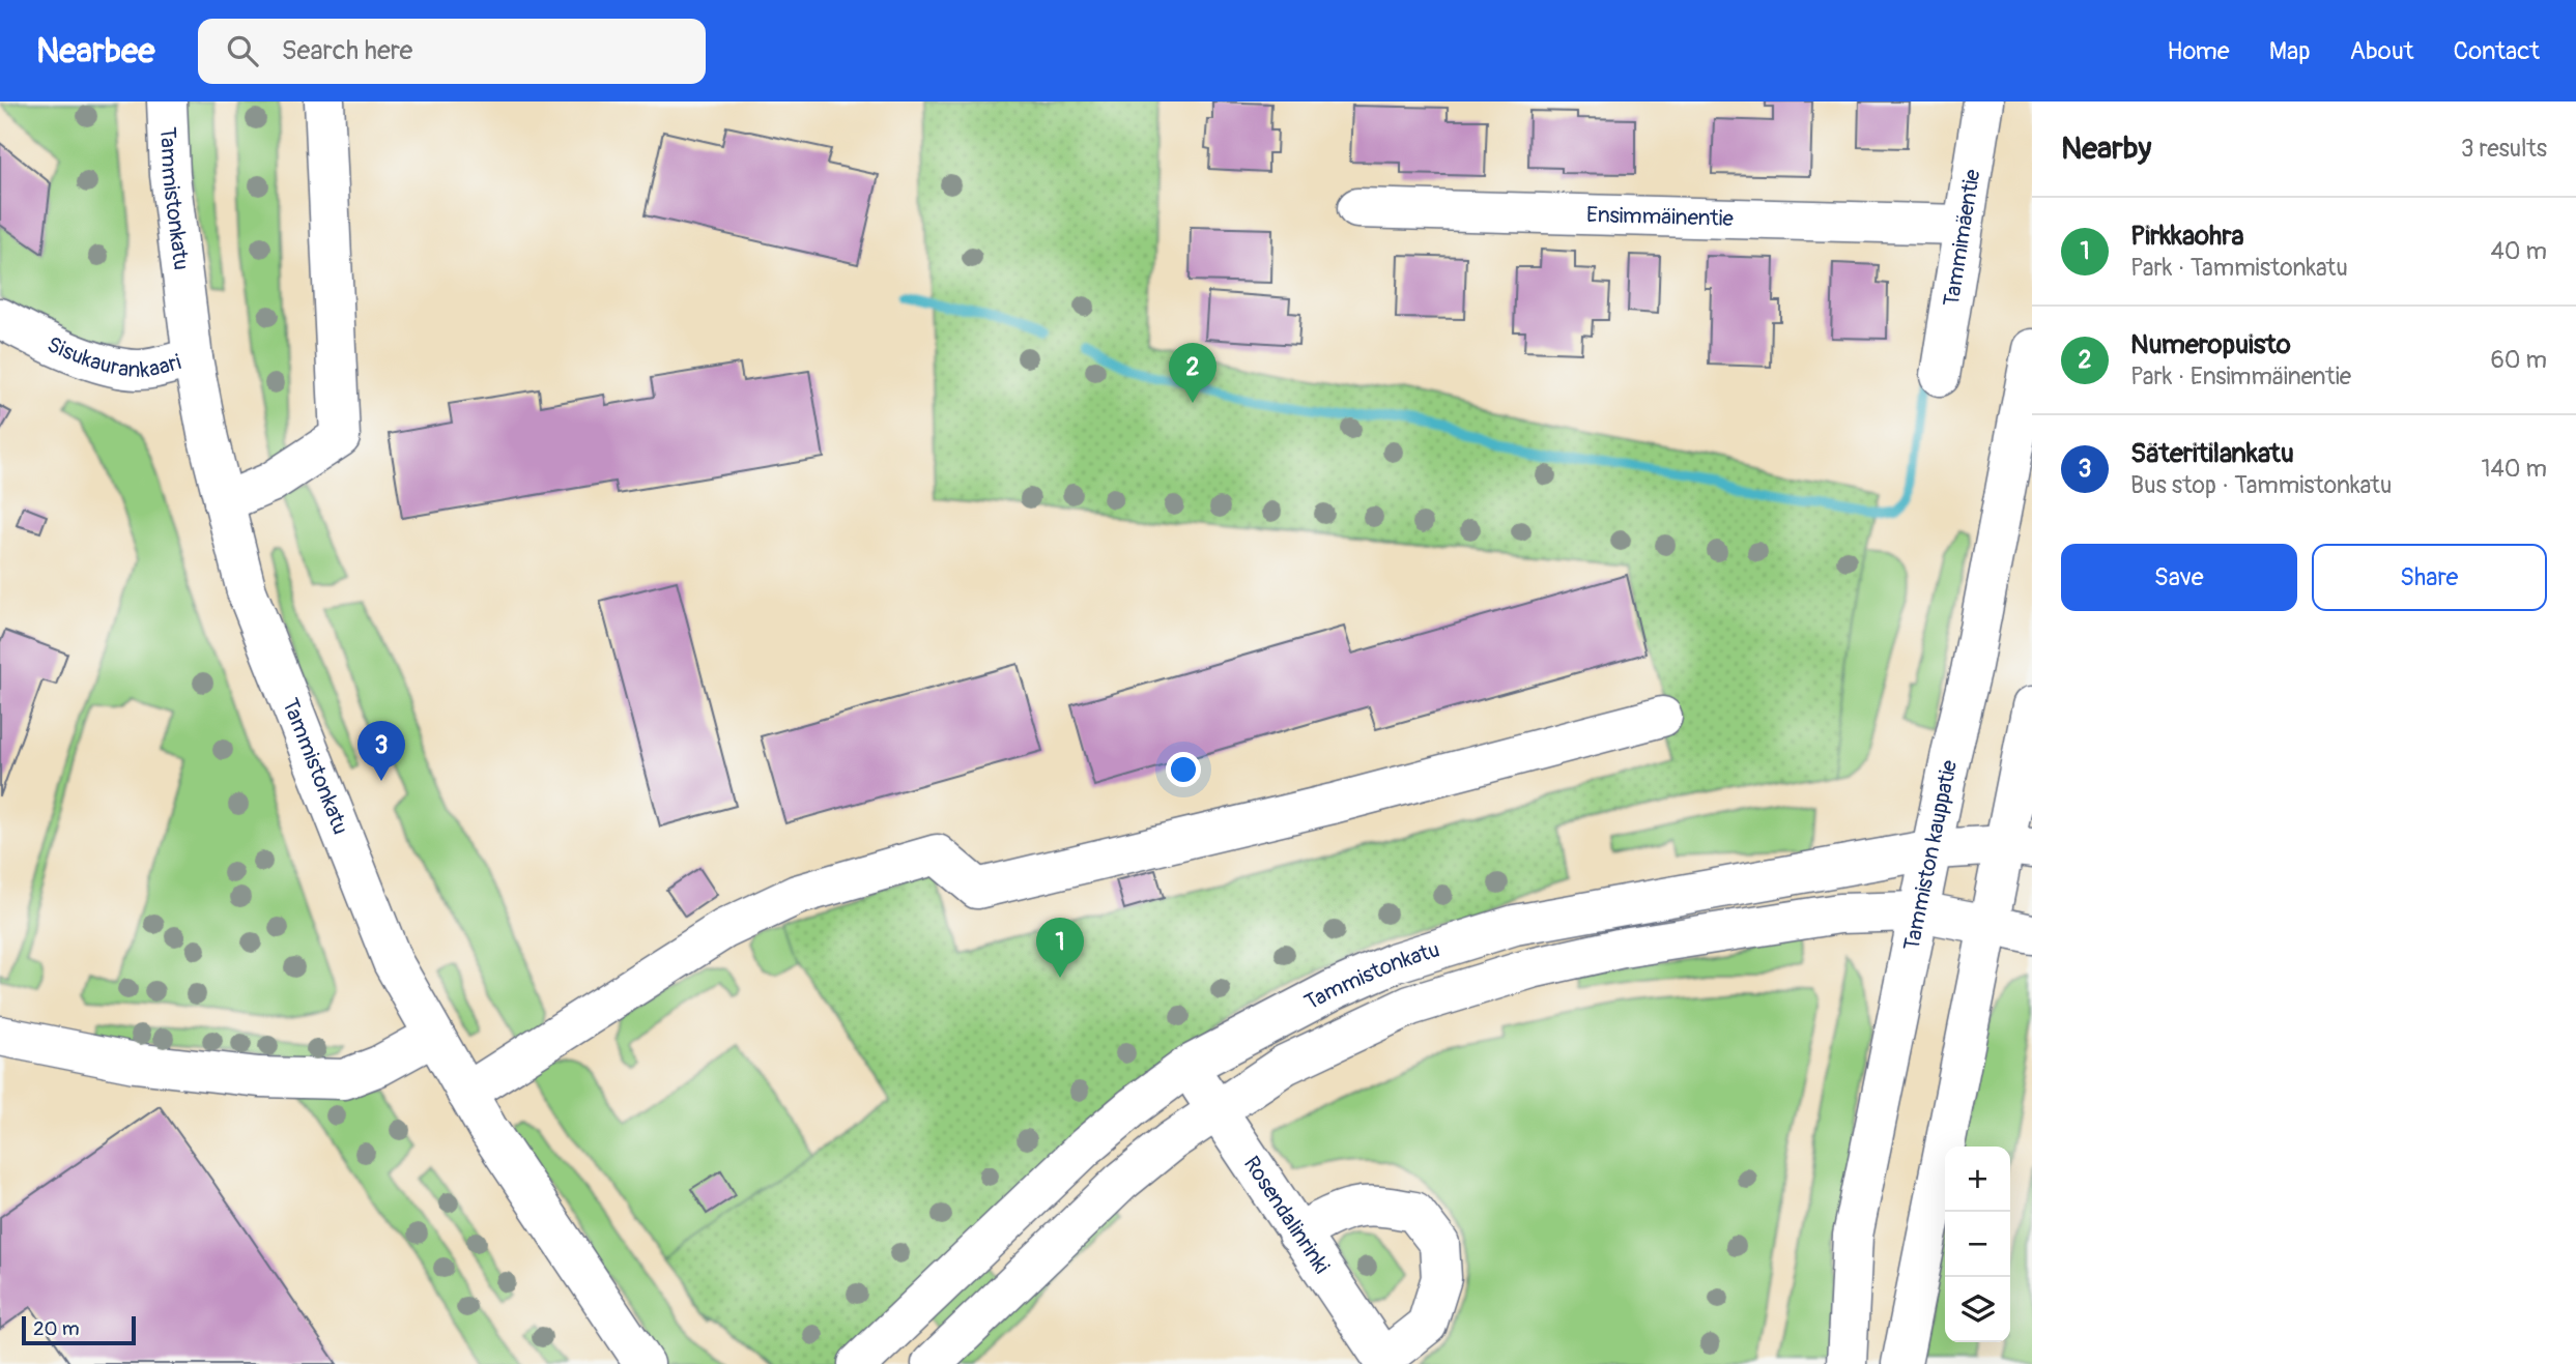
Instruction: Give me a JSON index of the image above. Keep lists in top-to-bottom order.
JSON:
{
  "streets": {
    "main road": [
      "Tammistonkatu",
      "Ensimmäinentie",
      "Tammimäentie",
      "Sisukaurankaari",
      "Tammiston kauppatie",
      "Rosendalinrinki"
    ]
  },
  "crossings": [
    ["Tammistonkatu", "Sisukaurankaari"],
    ["Tammistonkatu", "Tammiston kauppatie"],
    ["Tammistonkatu", "Rosendalinrinki"],
    ["Ensimmäinentie", "Tammimäentie"]
  ],
  "scale_bar": "20 m",
  "page": {
    "header": "Nearbee",
    "search": "Search here",
    "nav": [
      "Home",
      "Map",
      "About",
      "Contact"
    ],
    "heading": ["Nearby", "3 results"],
    "list": [
      {
        "mark": "1",
        "name": "Pirkkaohra",
        "note": "Park · Tammistonkatu",
        "value": "40 m"
      },
      {
        "mark": "2",
        "name": "Numeropuisto",
        "note": "Park · Ensimmäinentie",
        "value": "60 m"
      },
      {
        "mark": "3",
        "name": "Säteritilankatu",
        "note": "Bus stop · Tammistonkatu",
        "value": "140 m"
      }
    ],
    "pins": ["2", "3", "1"],
    "buttons": ["Save", "Share"],
    "map_buttons": ["+", "−"],
    "scale": "20 m"
  }
}
